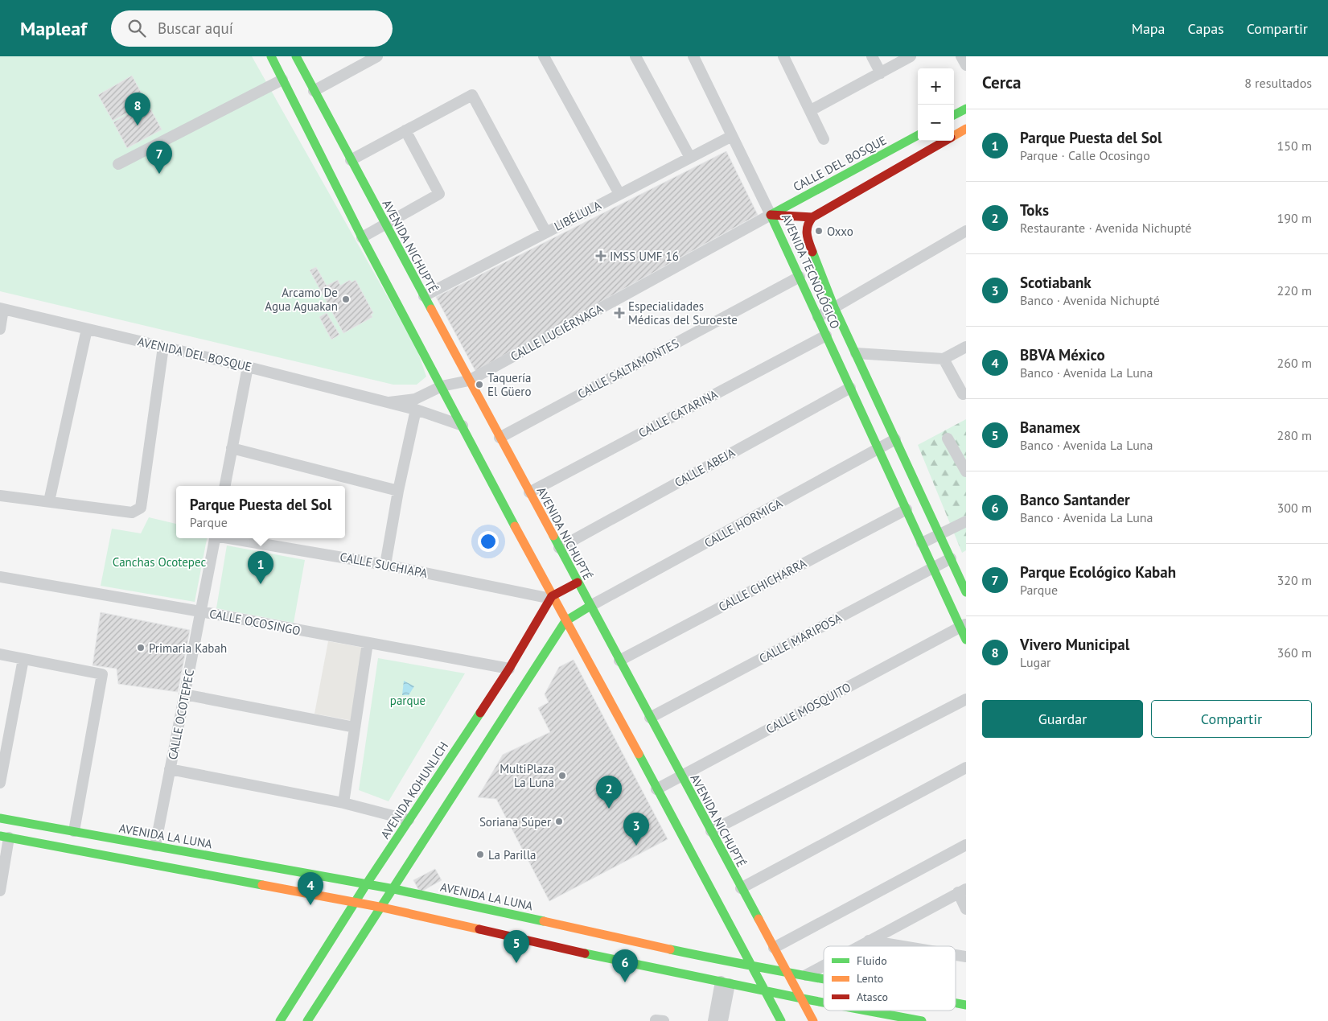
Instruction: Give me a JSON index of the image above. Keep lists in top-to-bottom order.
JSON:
{
  "streets": {
    "main road": [
      "CALLE DEL BOSQUE",
      "AVENIDA NICHUPTÉ",
      "AVENIDA TECNOLÓGICO",
      "AVENIDA KOHUNLICH",
      "AVENIDA LA LUNA"
    ],
    "street": [
      "LIBÉLULA",
      "CALLE LUCIÉRNAGA",
      "AVENIDA DEL BOSQUE",
      "CALLE SALTAMONTES",
      "CALLE CATARINA",
      "CALLE ABEJA",
      "CALLE HORMIGA",
      "CALLE SUCHIAPA",
      "CALLE CHICHARRA",
      "CALLE OCOSINGO",
      "CALLE MARIPOSA",
      "CALLE MOSQUITO",
      "CALLE OCOTEPEC"
    ]
  },
  "crossings": [
    ["CALLE DEL BOSQUE", "AVENIDA TECNOLÓGICO"],
    ["CALLE DEL BOSQUE", "CALLE LUCIÉRNAGA"],
    ["LIBÉLULA", "AVENIDA NICHUPTÉ"],
    ["AVENIDA NICHUPTÉ", "CALLE LUCIÉRNAGA"],
    ["AVENIDA NICHUPTÉ", "AVENIDA DEL BOSQUE"],
    ["AVENIDA NICHUPTÉ", "CALLE SALTAMONTES"],
    ["AVENIDA NICHUPTÉ", "CALLE CATARINA"],
    ["AVENIDA NICHUPTÉ", "CALLE ABEJA"],
    ["AVENIDA NICHUPTÉ", "CALLE HORMIGA"],
    ["AVENIDA NICHUPTÉ", "CALLE CHICHARRA"],
    ["AVENIDA NICHUPTÉ", "CALLE MARIPOSA"],
    ["AVENIDA NICHUPTÉ", "CALLE MOSQUITO"],
    ["AVENIDA NICHUPTÉ", "AVENIDA KOHUNLICH"],
    ["AVENIDA NICHUPTÉ", "AVENIDA LA LUNA"],
    ["AVENIDA TECNOLÓGICO", "CALLE LUCIÉRNAGA"],
    ["AVENIDA TECNOLÓGICO", "CALLE SALTAMONTES"],
    ["AVENIDA TECNOLÓGICO", "CALLE CATARINA"],
    ["AVENIDA TECNOLÓGICO", "CALLE ABEJA"],
    ["AVENIDA TECNOLÓGICO", "CALLE HORMIGA"],
    ["AVENIDA TECNOLÓGICO", "CALLE CHICHARRA"],
    ["AVENIDA TECNOLÓGICO", "CALLE MARIPOSA"],
    ["AVENIDA TECNOLÓGICO", "CALLE MOSQUITO"],
    ["CALLE LUCIÉRNAGA", "AVENIDA DEL BOSQUE"],
    ["CALLE HORMIGA", "AVENIDA KOHUNLICH"],
    ["CALLE SUCHIAPA", "AVENIDA KOHUNLICH"],
    ["CALLE OCOSINGO", "CALLE OCOTEPEC"],
    ["CALLE OCOSINGO", "AVENIDA KOHUNLICH"],
    ["CALLE OCOTEPEC", "AVENIDA LA LUNA"],
    ["AVENIDA KOHUNLICH", "AVENIDA LA LUNA"]
  ],
  "parks": ["Canchas Ocotepec", "parque"],
  "places": {
    "other": [
      "Oxxo",
      "Arcamo De Agua Aguakan",
      "Taquería El Güero",
      "Primaria Kabah",
      "MultiPlaza La Luna",
      "Soriana Súper",
      "La Parilla"
    ],
    "health": ["IMSS UMF 16", "Especialidades Médicas del Suroeste"]
  },
  "legend": ["Fluido", "Lento", "Atasco"],
  "page": {
    "header": "Mapleaf",
    "search": "Buscar aquí",
    "nav": ["Mapa", "Capas", "Compartir"],
    "heading": ["Cerca", "8 resultados"],
    "map_buttons": ["+", "−"],
    "pins": [
      "8",
      "7",
      "1",
      "2",
      "3",
      "4",
      "5",
      "6"
    ],
    "list": [
      {
        "mark": "1",
        "name": "Parque Puesta del Sol",
        "note": "Parque · Calle Ocosingo",
        "value": "150 m"
      },
      {
        "mark": "2",
        "name": "Toks",
        "note": "Restaurante · Avenida Nichupté",
        "value": "190 m"
      },
      {
        "mark": "3",
        "name": "Scotiabank",
        "note": "Banco · Avenida Nichupté",
        "value": "220 m"
      },
      {
        "mark": "4",
        "name": "BBVA México",
        "note": "Banco · Avenida La Luna",
        "value": "260 m"
      },
      {
        "mark": "5",
        "name": "Banamex",
        "note": "Banco · Avenida La Luna",
        "value": "280 m"
      },
      {
        "mark": "6",
        "name": "Banco Santander",
        "note": "Banco · Avenida La Luna",
        "value": "300 m"
      },
      {
        "mark": "7",
        "name": "Parque Ecológico Kabah",
        "note": "Parque",
        "value": "320 m"
      },
      {
        "mark": "8",
        "name": "Vivero Municipal",
        "note": "Lugar",
        "value": "360 m"
      }
    ],
    "popup": ["Parque Puesta del Sol", "Parque"],
    "buttons": ["Guardar", "Compartir"]
  }
}
